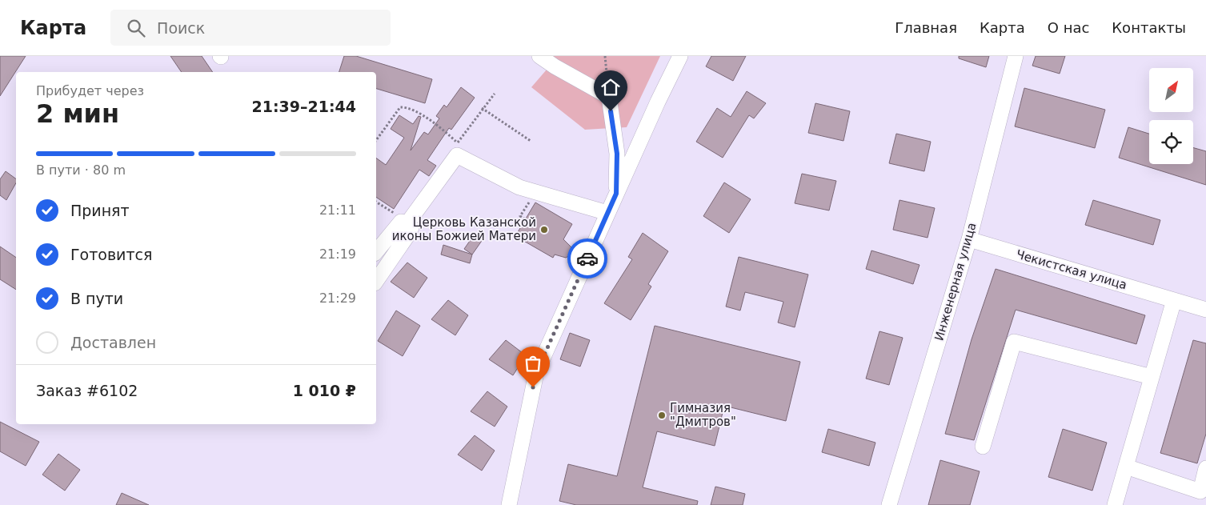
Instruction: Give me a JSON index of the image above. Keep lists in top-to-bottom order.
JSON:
{
  "streets": {
    "street": ["Чекистская улица", "Инженерная улица"]
  },
  "crossings": [
    ["Чекистская улица", "Инженерная улица"]
  ],
  "places": ["Церковь Казанской иконы Божией Матери", "Гимназия \"Дмитров\""],
  "north": "top right",
  "page": {
    "header": "Карта",
    "search": "Поиск",
    "nav": [
      "Главная",
      "Карта",
      "О нас",
      "Контакты"
    ],
    "heading": ["2 мин", "Прибудет через", "21:39–21:44"],
    "panel": ["Заказ #6102", "1 010 ₽"],
    "bar": "В пути · 80 m",
    "list": [
      ["Принят", "21:11"],
      ["Готовится", "21:19"],
      ["В пути", "21:29"],
      "Доставлен"
    ]
  }
}
